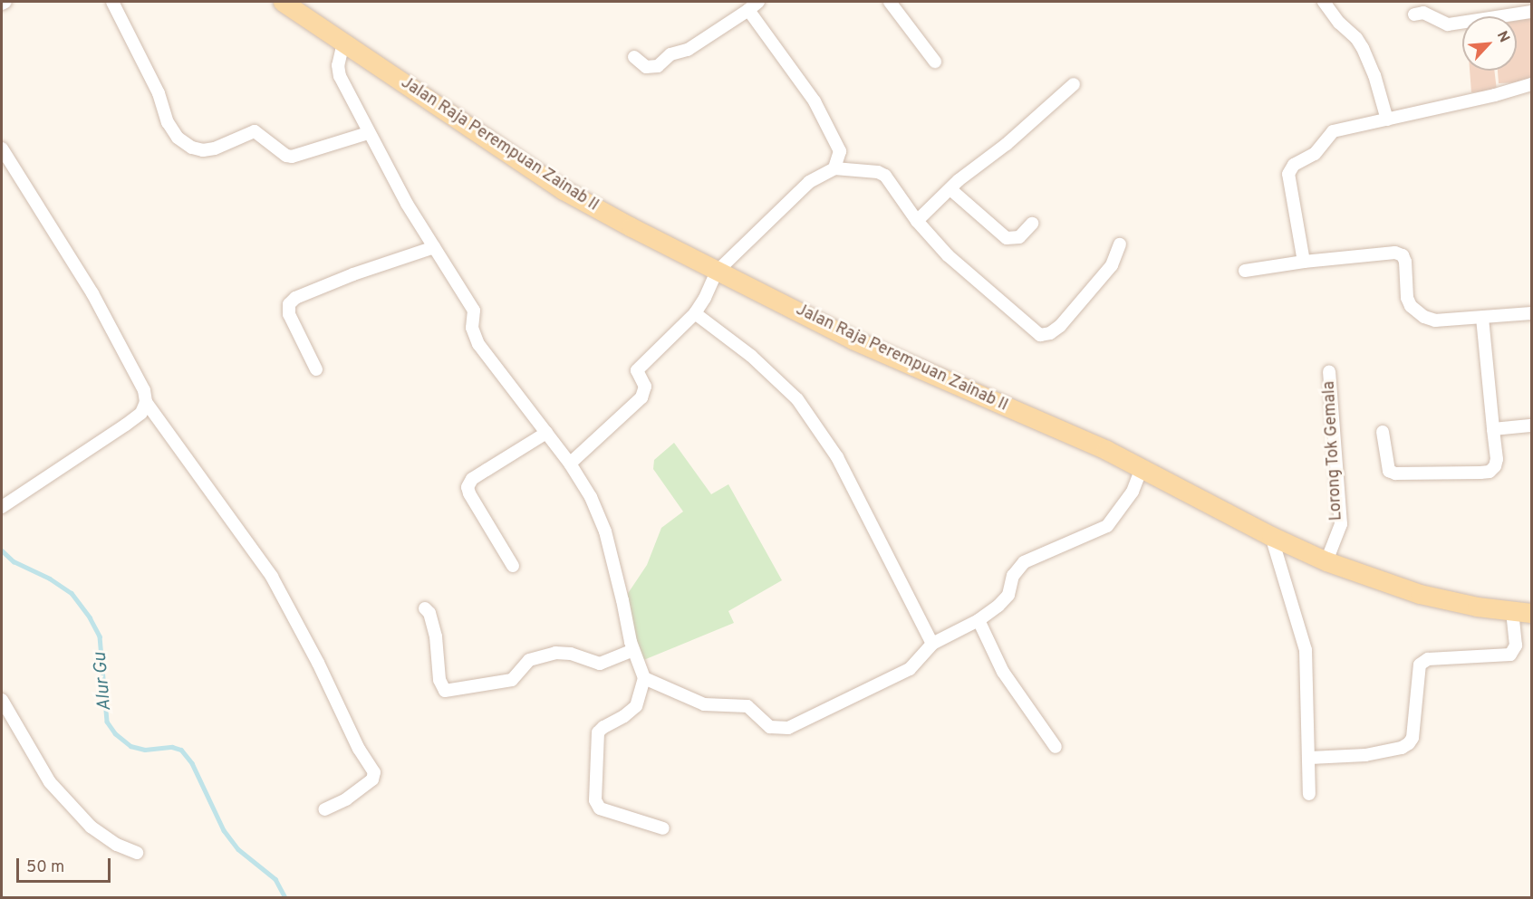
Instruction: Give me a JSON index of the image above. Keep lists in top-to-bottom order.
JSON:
{
  "streets": {
    "main road": ["Jalan Raja Perempuan Zainab II"],
    "street": ["Lorong Tok Gemala"]
  },
  "crossings": [
    ["Jalan Raja Perempuan Zainab II", "Lorong Tok Gemala"]
  ],
  "water": ["Alur Gu"],
  "scale_bar": "50 m",
  "north": "top right"
}
